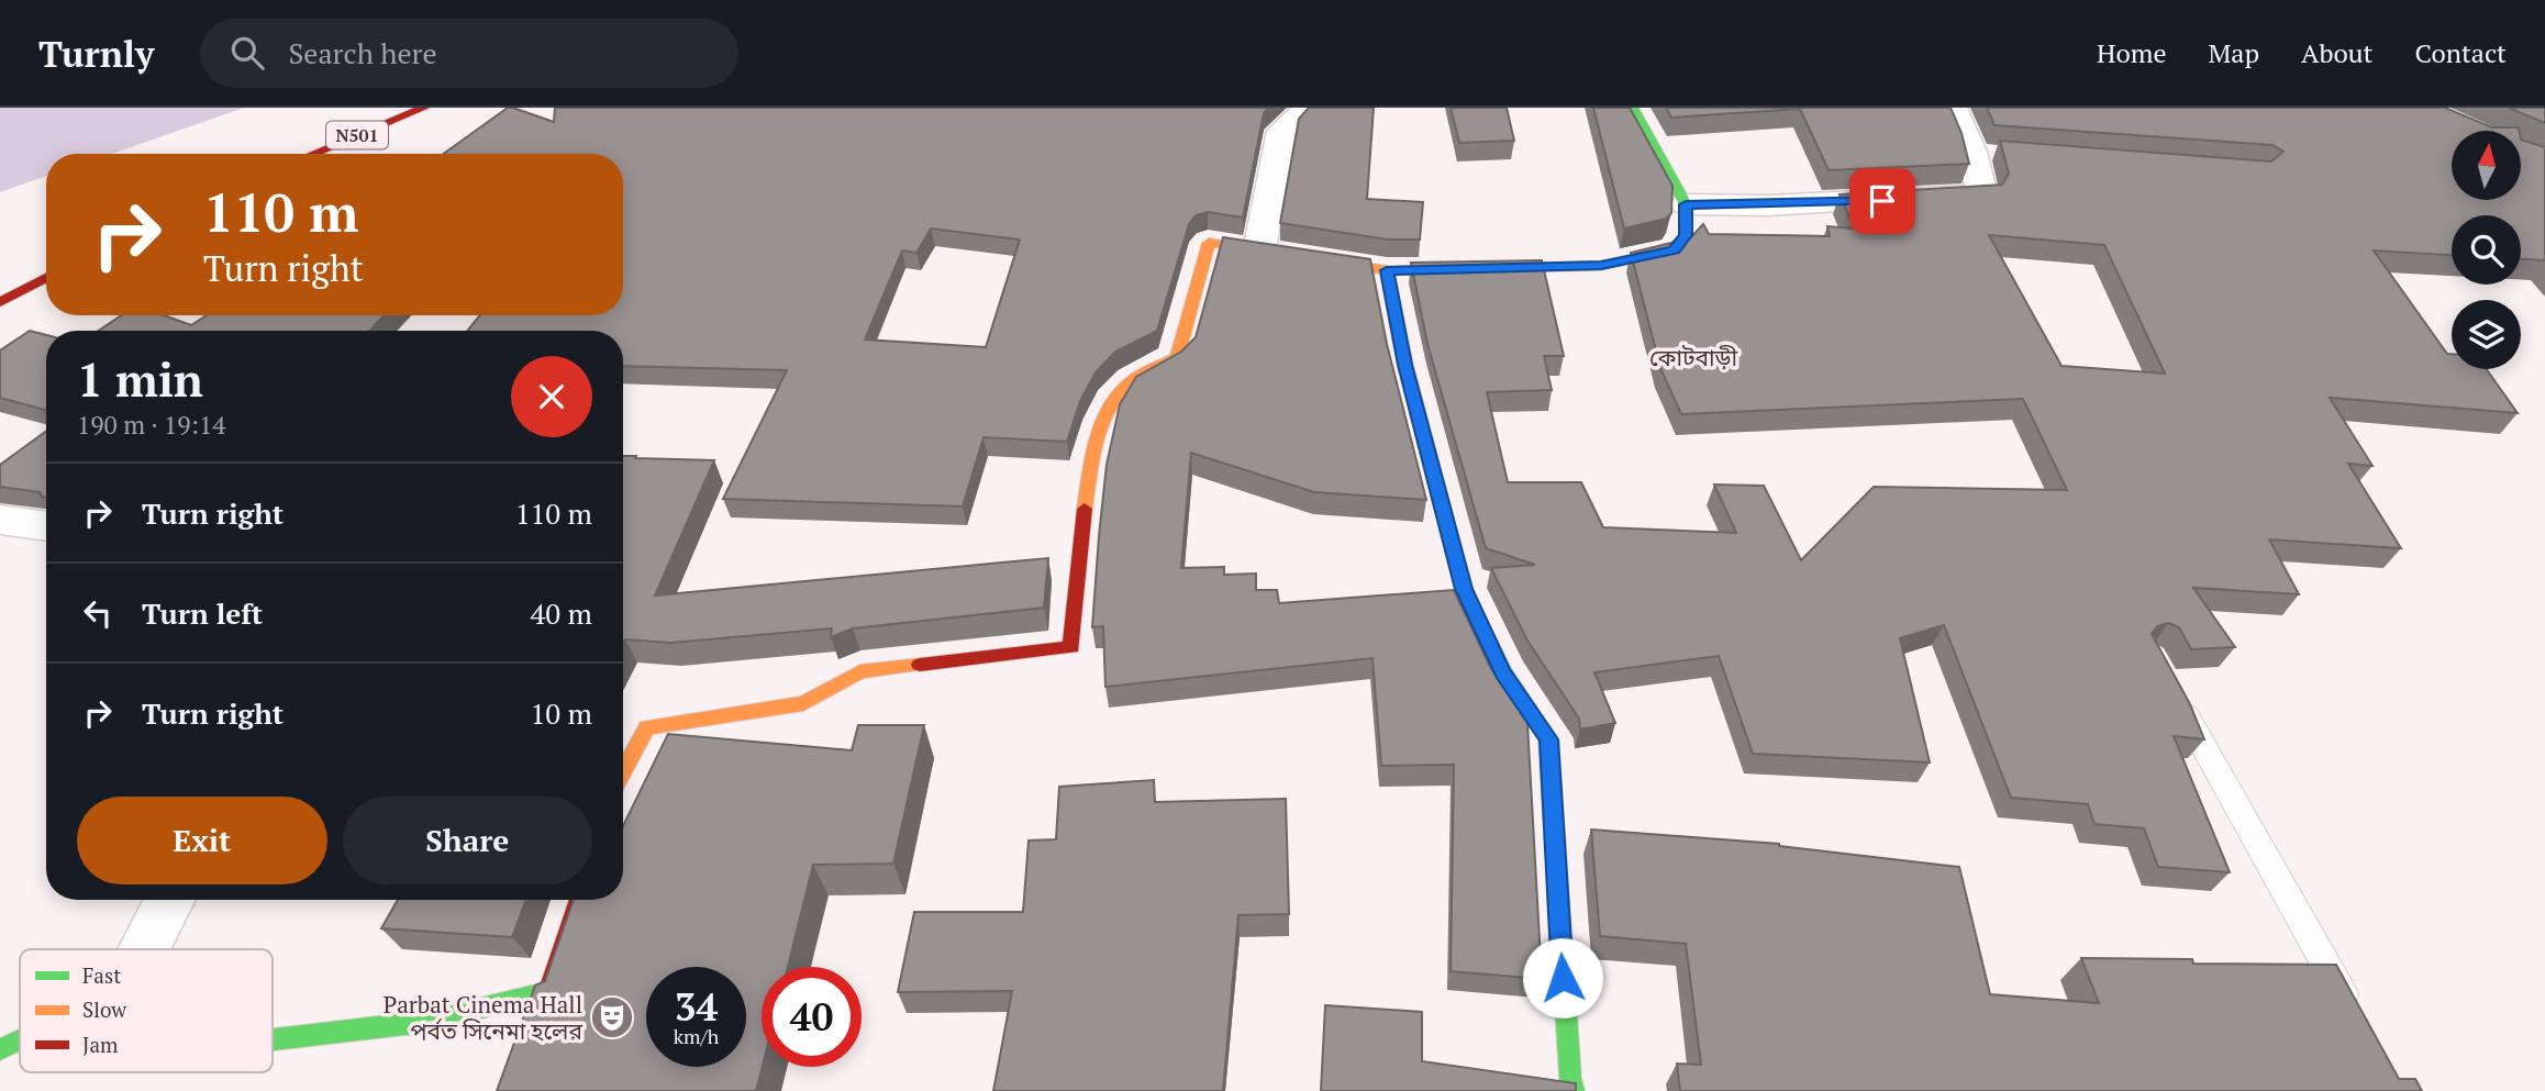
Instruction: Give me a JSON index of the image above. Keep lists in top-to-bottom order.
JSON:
{
  "streets": {
    "main road": ["N501"]
  },
  "districts": ["কোটবাড়ী"],
  "places": {
    "theatre": ["Parbat Cinema Hall পর্বত সিনেমা হলের"]
  },
  "legend": ["Fast", "Slow", "Jam"],
  "north": "top",
  "page": {
    "header": "Turnly",
    "search": "Search here",
    "nav": [
      "Home",
      "Map",
      "About",
      "Contact"
    ],
    "turn": ["110 m", "Turn right"],
    "heading": ["1 min", "190 m · 19:14"],
    "list": [
      {
        "name": "Turn right",
        "value": "110 m"
      },
      {
        "name": "Turn left",
        "value": "40 m"
      },
      {
        "name": "Turn right",
        "value": "10 m"
      }
    ],
    "buttons": ["Exit", "Share"],
    "speed": "34 km/h",
    "limit": "40"
  }
}
